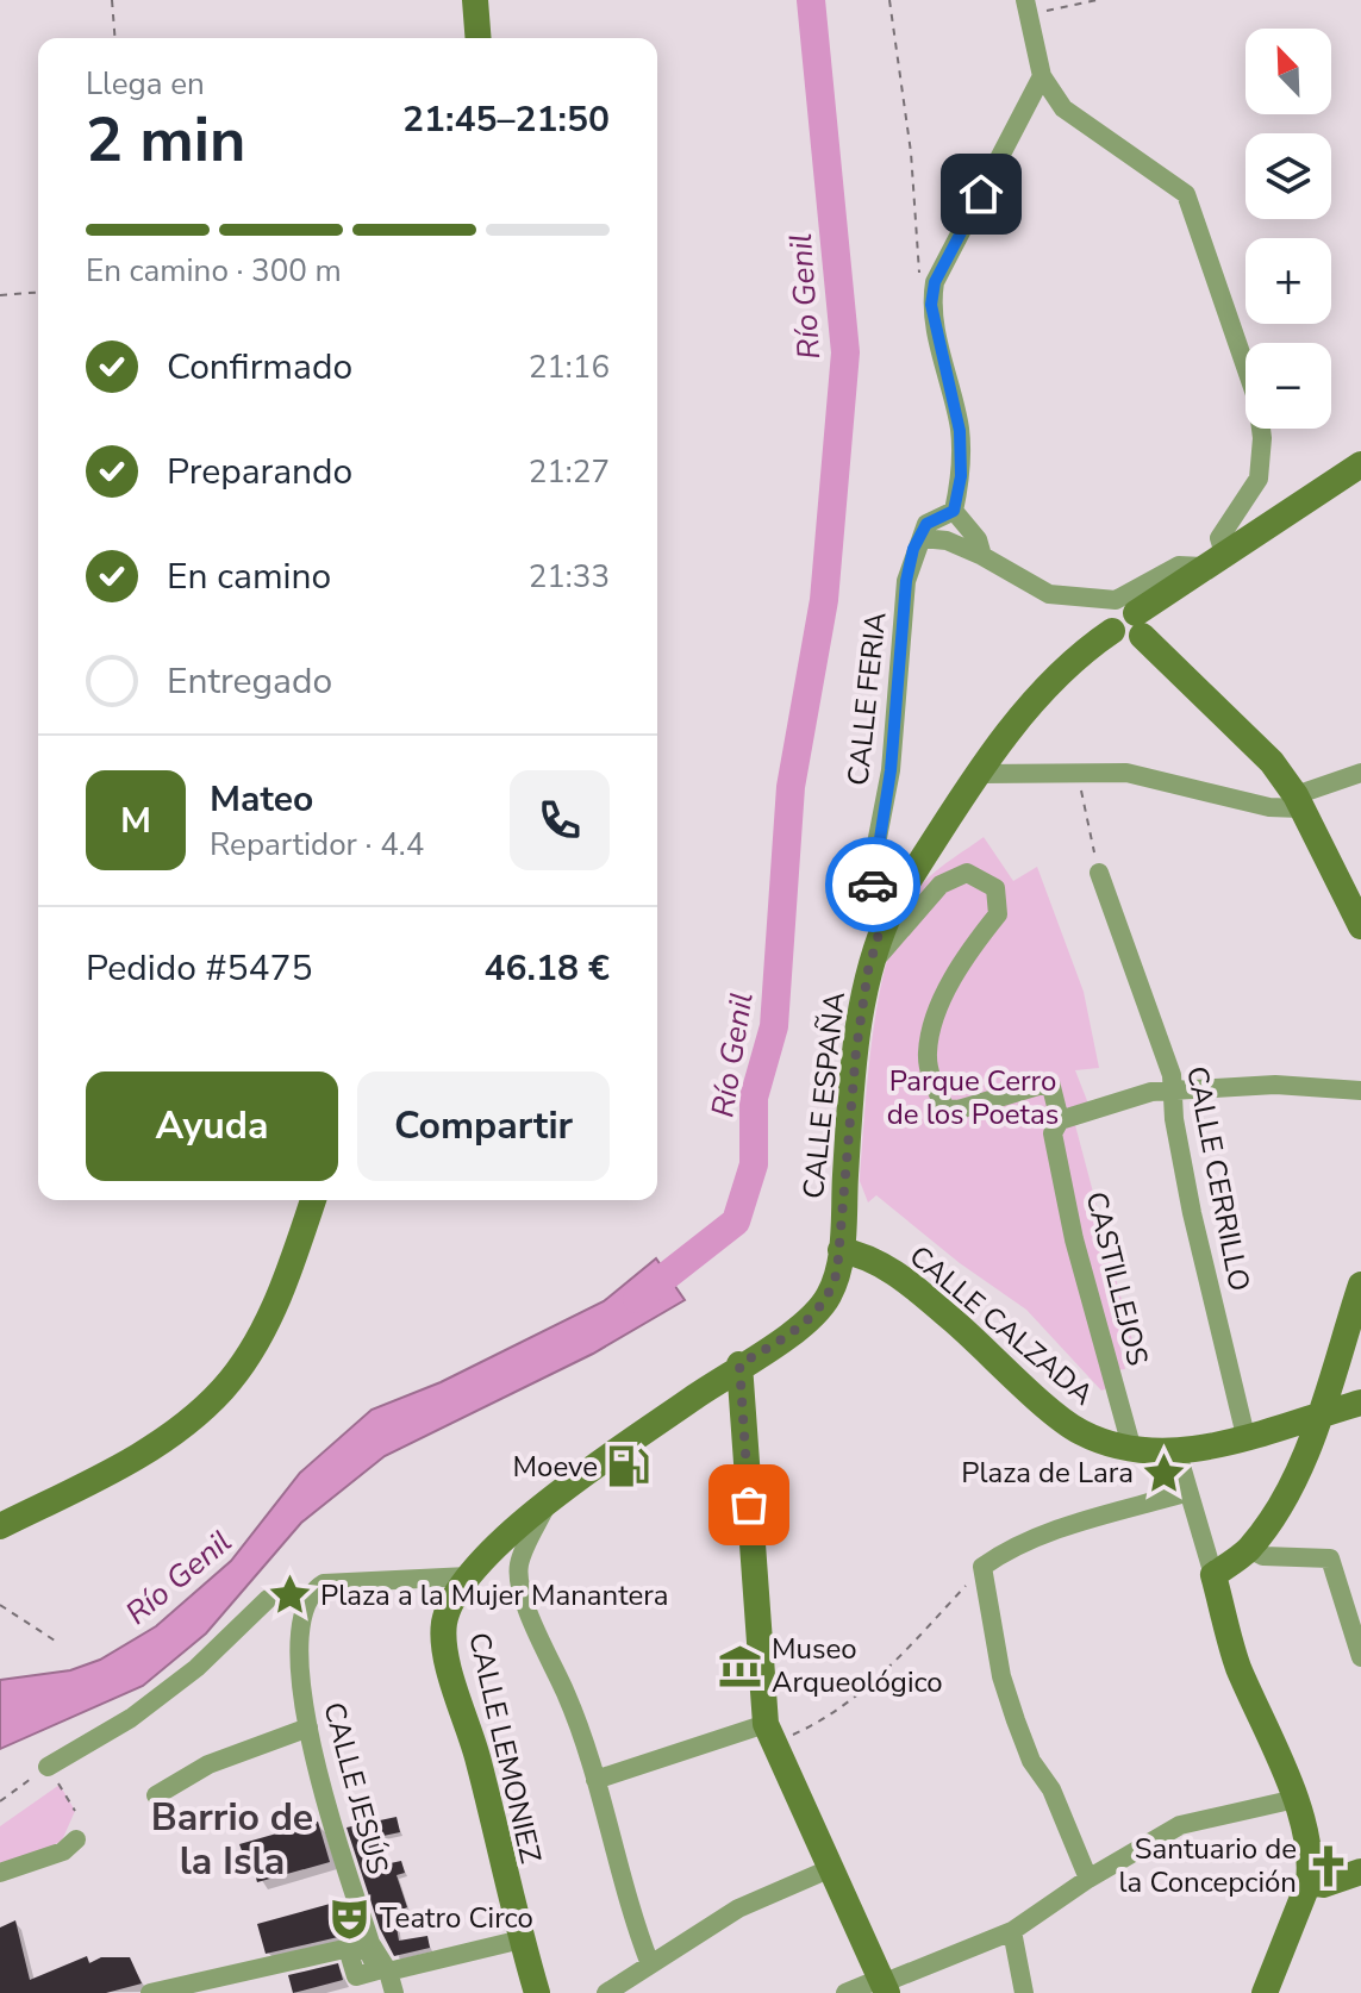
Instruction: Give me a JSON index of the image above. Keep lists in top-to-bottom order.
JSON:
{
  "streets": {
    "street": [
      "CALLE FERIA",
      "CALLE ESPAÑA",
      "CALLE CERRILLO",
      "CASTILLEJOS",
      "CALLE CALZADA",
      "CALLE LEMONIEZ",
      "CALLE JESÚS"
    ]
  },
  "crossings": [
    ["CALLE FERIA", "CALLE ESPAÑA"],
    ["CALLE ESPAÑA", "CALLE CALZADA"],
    ["CALLE ESPAÑA", "CALLE LEMONIEZ"],
    ["CALLE CERRILLO", "CALLE CALZADA"],
    ["CASTILLEJOS", "CALLE CALZADA"],
    ["CALLE LEMONIEZ", "CALLE JESÚS"]
  ],
  "districts": ["Barrio de la Isla"],
  "water": ["Río Genil"],
  "parks": ["Parque Cerro de los Poetas"],
  "places": {
    "fuel station": ["Moeve"],
    "place": ["Plaza de Lara", "Plaza a la Mujer Manantera"],
    "museum": ["Museo Arqueológico"],
    "church": ["Santuario de la Concepción"],
    "theatre": ["Teatro Circo"]
  },
  "north": "top left",
  "page": {
    "map_buttons": ["+", "−"],
    "heading": ["2 min", "Llega en", "21:45–21:50"],
    "panel": [
      "Mateo",
      "Repartidor · 4.4",
      "Pedido #5475",
      "46.18 €"
    ],
    "bar": "En camino · 300 m",
    "list": [
      ["Confirmado", "21:16"],
      ["Preparando", "21:27"],
      ["En camino", "21:33"],
      "Entregado"
    ],
    "round": "M",
    "buttons": ["Ayuda", "Compartir"]
  }
}
